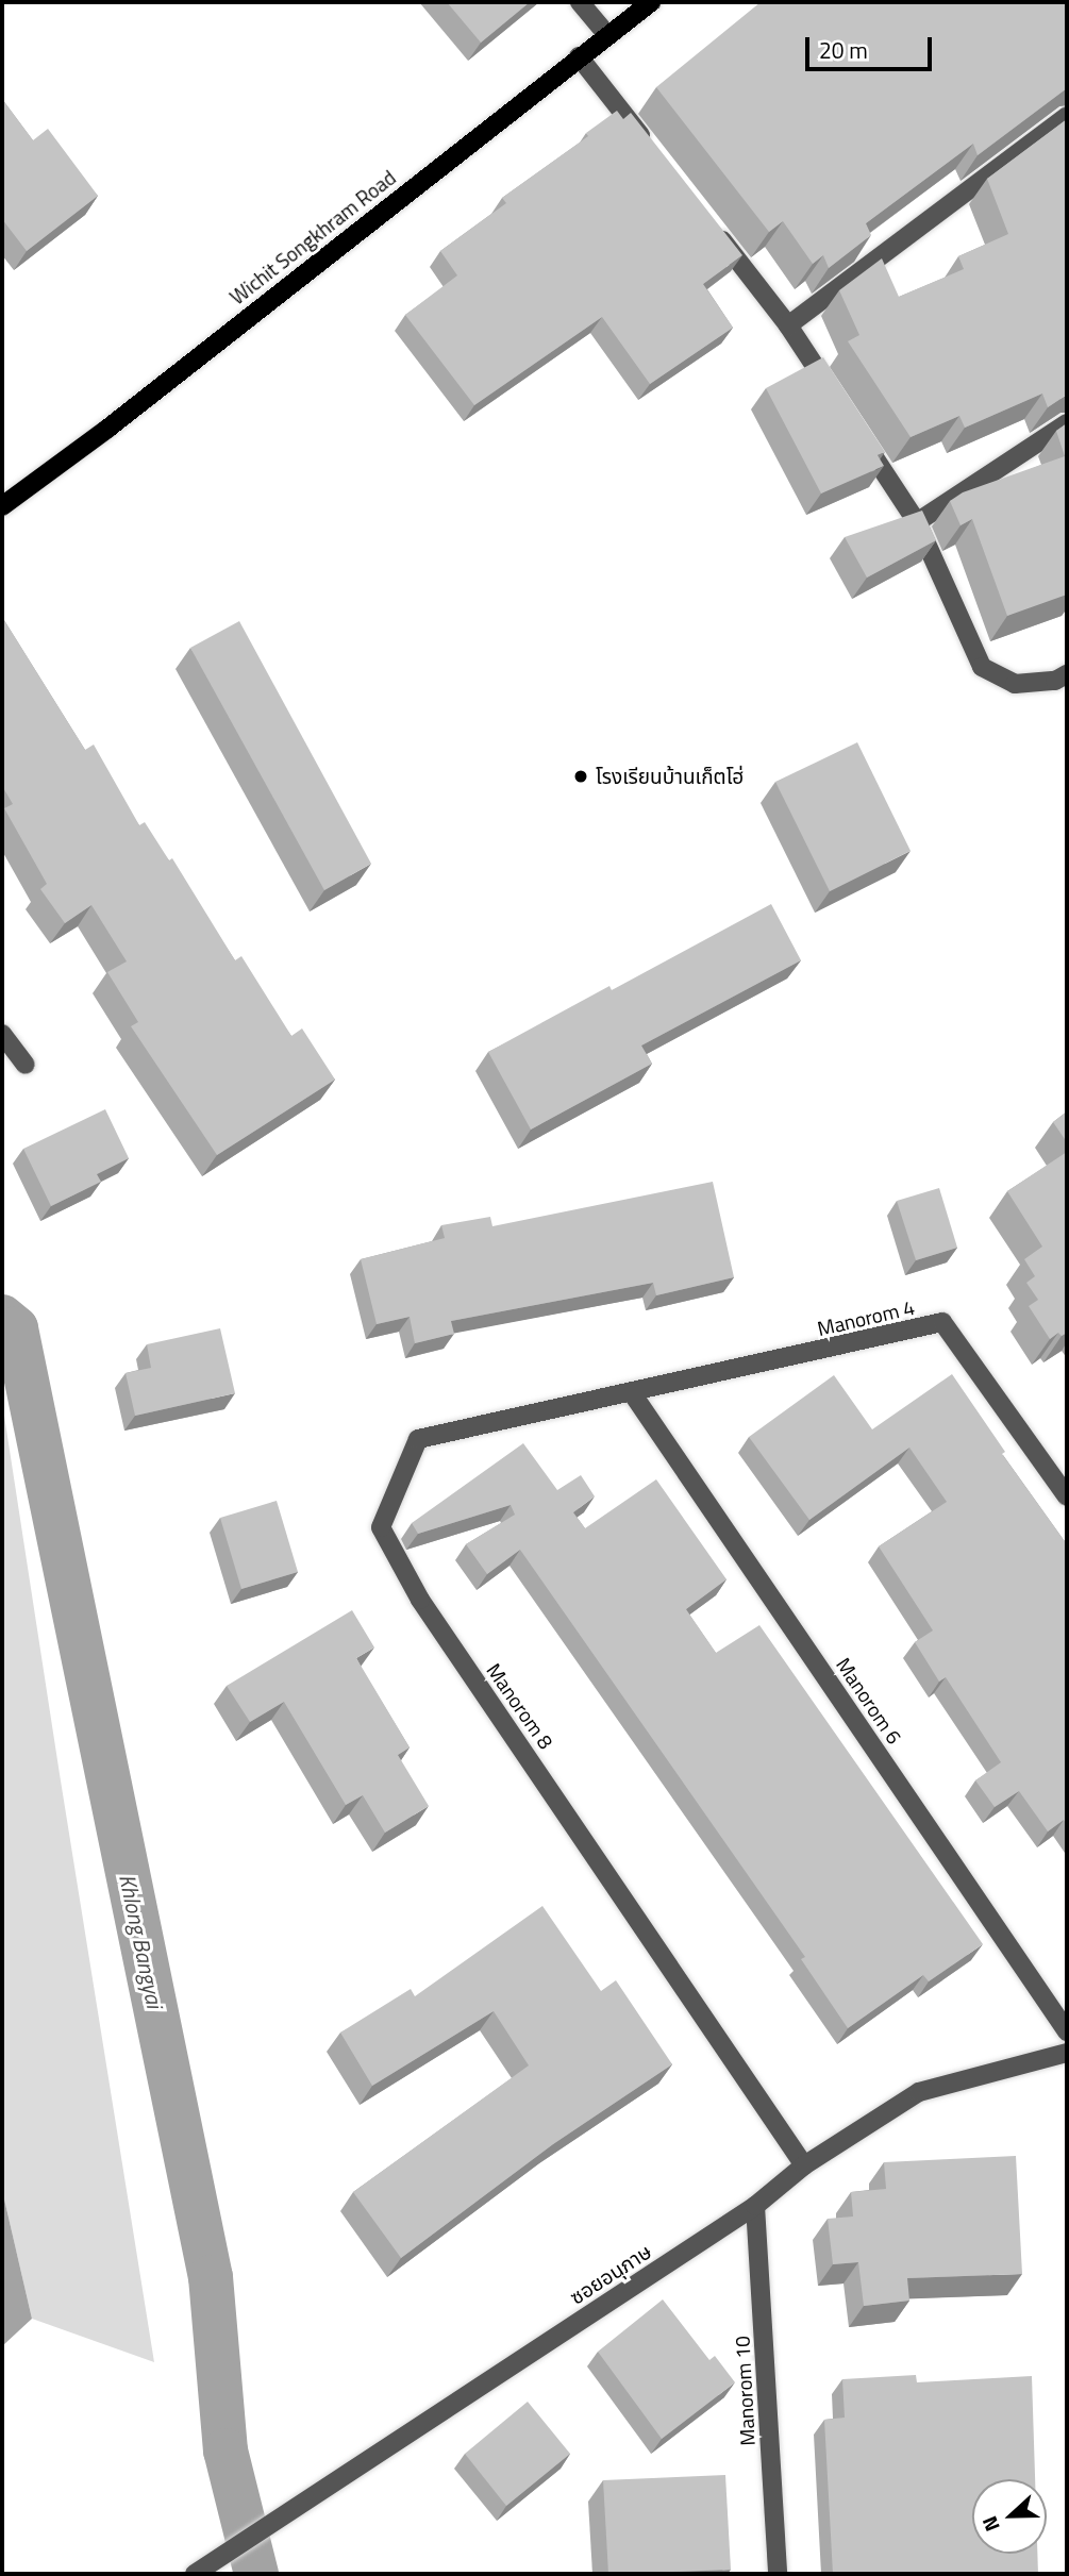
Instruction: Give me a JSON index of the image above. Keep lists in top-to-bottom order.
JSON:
{
  "streets": {
    "main road": ["Wichit Songkhram Road"],
    "street": [
      "Manorom 4",
      "Manorom 6",
      "Manorom 8",
      "ซอยอนุภาษ",
      "Manorom 10"
    ]
  },
  "crossings": [
    ["Manorom 4", "Manorom 6"],
    ["Manorom 4", "Manorom 8"],
    ["Manorom 6", "Manorom 8"],
    ["Manorom 8", "ซอยอนุภาษ"],
    ["ซอยอนุภาษ", "Manorom 10"]
  ],
  "water": ["Khlong Bangyai"],
  "places": ["โรงเรียนบ้านเก็ตโฮ่"],
  "scale_bar": "20 m",
  "north": "left"
}
